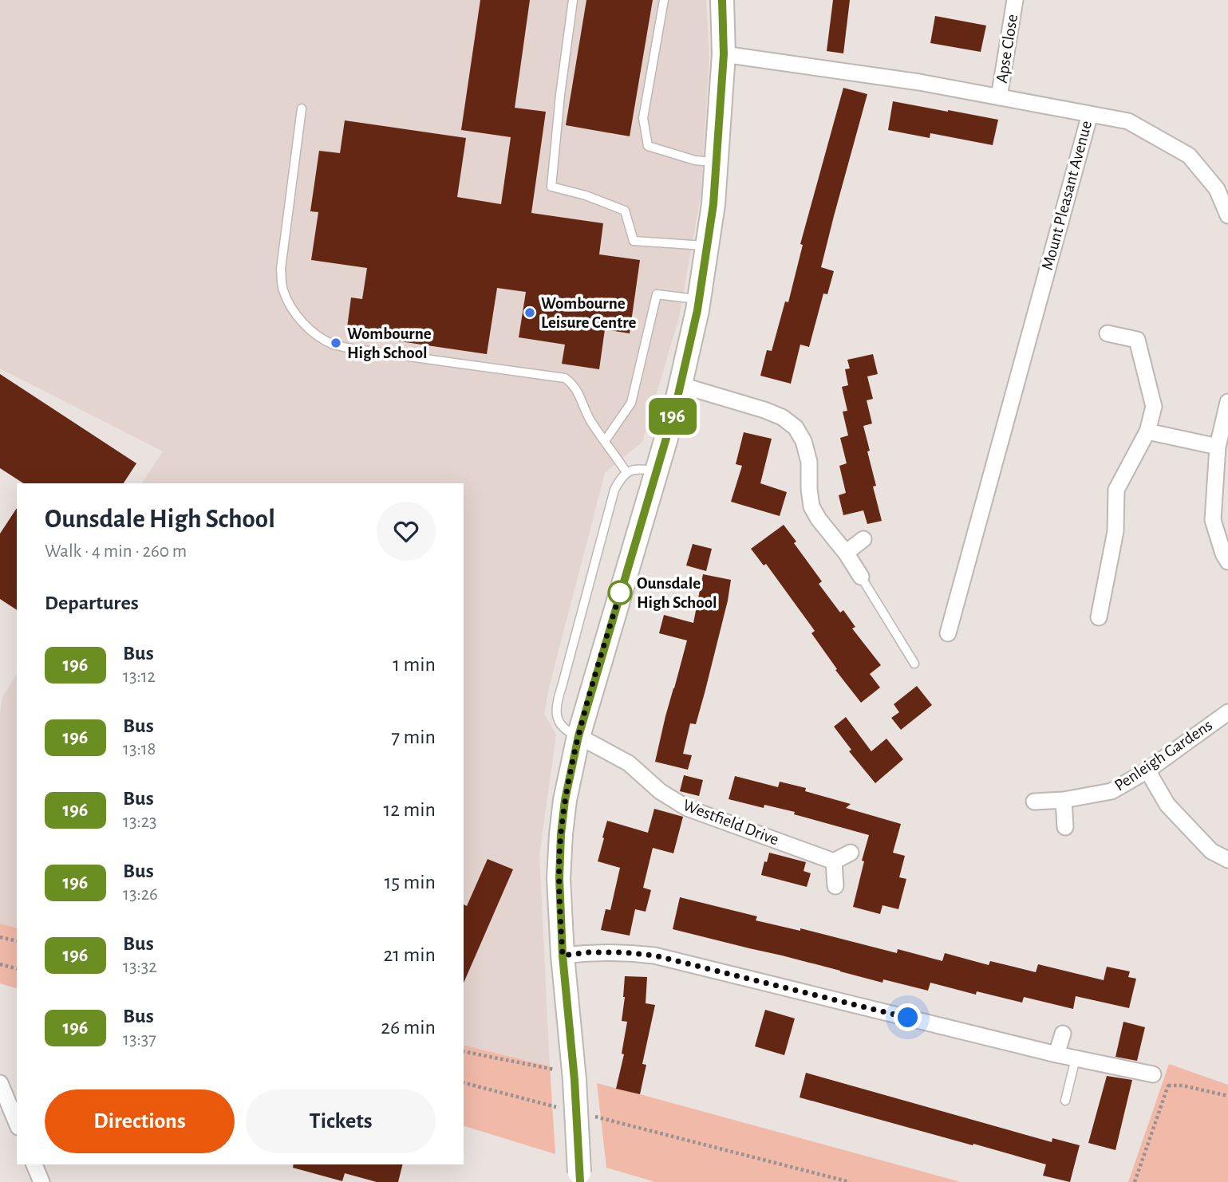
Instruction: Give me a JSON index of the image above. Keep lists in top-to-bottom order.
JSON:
{
  "streets": {
    "street": [
      "Apse Close",
      "Mount Pleasant Avenue",
      "Penleigh Gardens",
      "Westfield Drive"
    ]
  },
  "crossings": [
    ["Apse Close", "Mount Pleasant Avenue"]
  ],
  "places": ["Wombourne Leisure Centre", "Wombourne High School", "Ounsdale High School"],
  "lines": ["bus line 196"],
  "page": {
    "on_map": "196",
    "heading": [
      ["Ounsdale High School", "Walk · 4 min · 260 m"],
      "Departures"
    ],
    "list": [
      {
        "mark": "196",
        "name": "Bus",
        "note": "13:12",
        "value": "1 min"
      },
      {
        "mark": "196",
        "name": "Bus",
        "note": "13:18",
        "value": "7 min"
      },
      {
        "mark": "196",
        "name": "Bus",
        "note": "13:23",
        "value": "12 min"
      },
      {
        "mark": "196",
        "name": "Bus",
        "note": "13:26",
        "value": "15 min"
      },
      {
        "mark": "196",
        "name": "Bus",
        "note": "13:32",
        "value": "21 min"
      },
      {
        "mark": "196",
        "name": "Bus",
        "note": "13:37",
        "value": "26 min"
      }
    ],
    "buttons": ["Directions", "Tickets"]
  }
}
